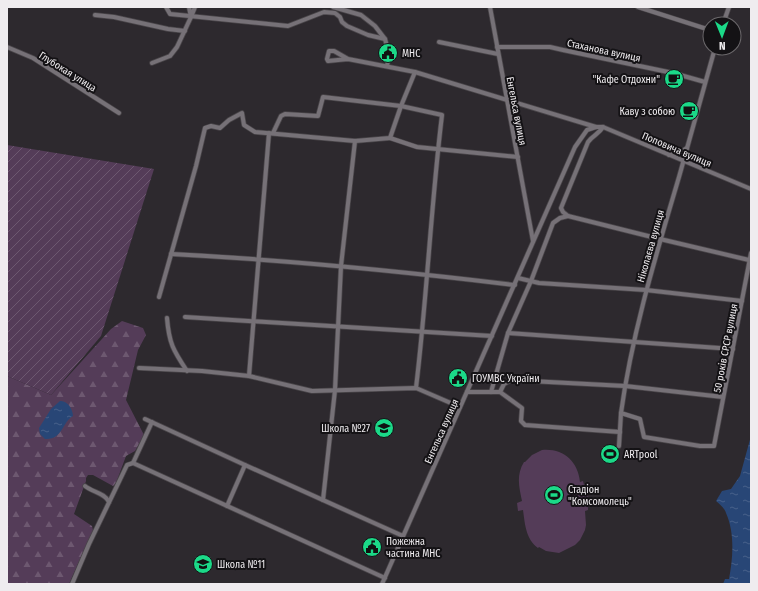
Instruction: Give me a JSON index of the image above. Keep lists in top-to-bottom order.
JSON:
{
  "streets": {
    "street": [
      "Стаханова вулиця",
      "Глубокая улица",
      "Енгельса вулиця",
      "Поповича вулиця",
      "Ніколаєва вулиця",
      "50 років СРСР вулиця"
    ]
  },
  "crossings": [
    ["Стаханова вулиця", "Енгельса вулиця"],
    ["Стаханова вулиця", "Ніколаєва вулиця"],
    ["Енгельса вулиця", "Поповича вулиця"],
    ["Поповича вулиця", "Ніколаєва вулиця"],
    ["Ніколаєва вулиця", "50 років СРСР вулиця"]
  ],
  "places": {
    "public building": ["МНС", "ГОУМВС України", "Пожежна частина МНС"],
    "cafe": ["\"Кафе Отдохни\"", "Каву з собою"],
    "school or university": ["Школа №27", "Школа №11"],
    "sports": ["ARTpool", "Стадіон \"Комсомолець\""]
  },
  "north": "bottom"
}
